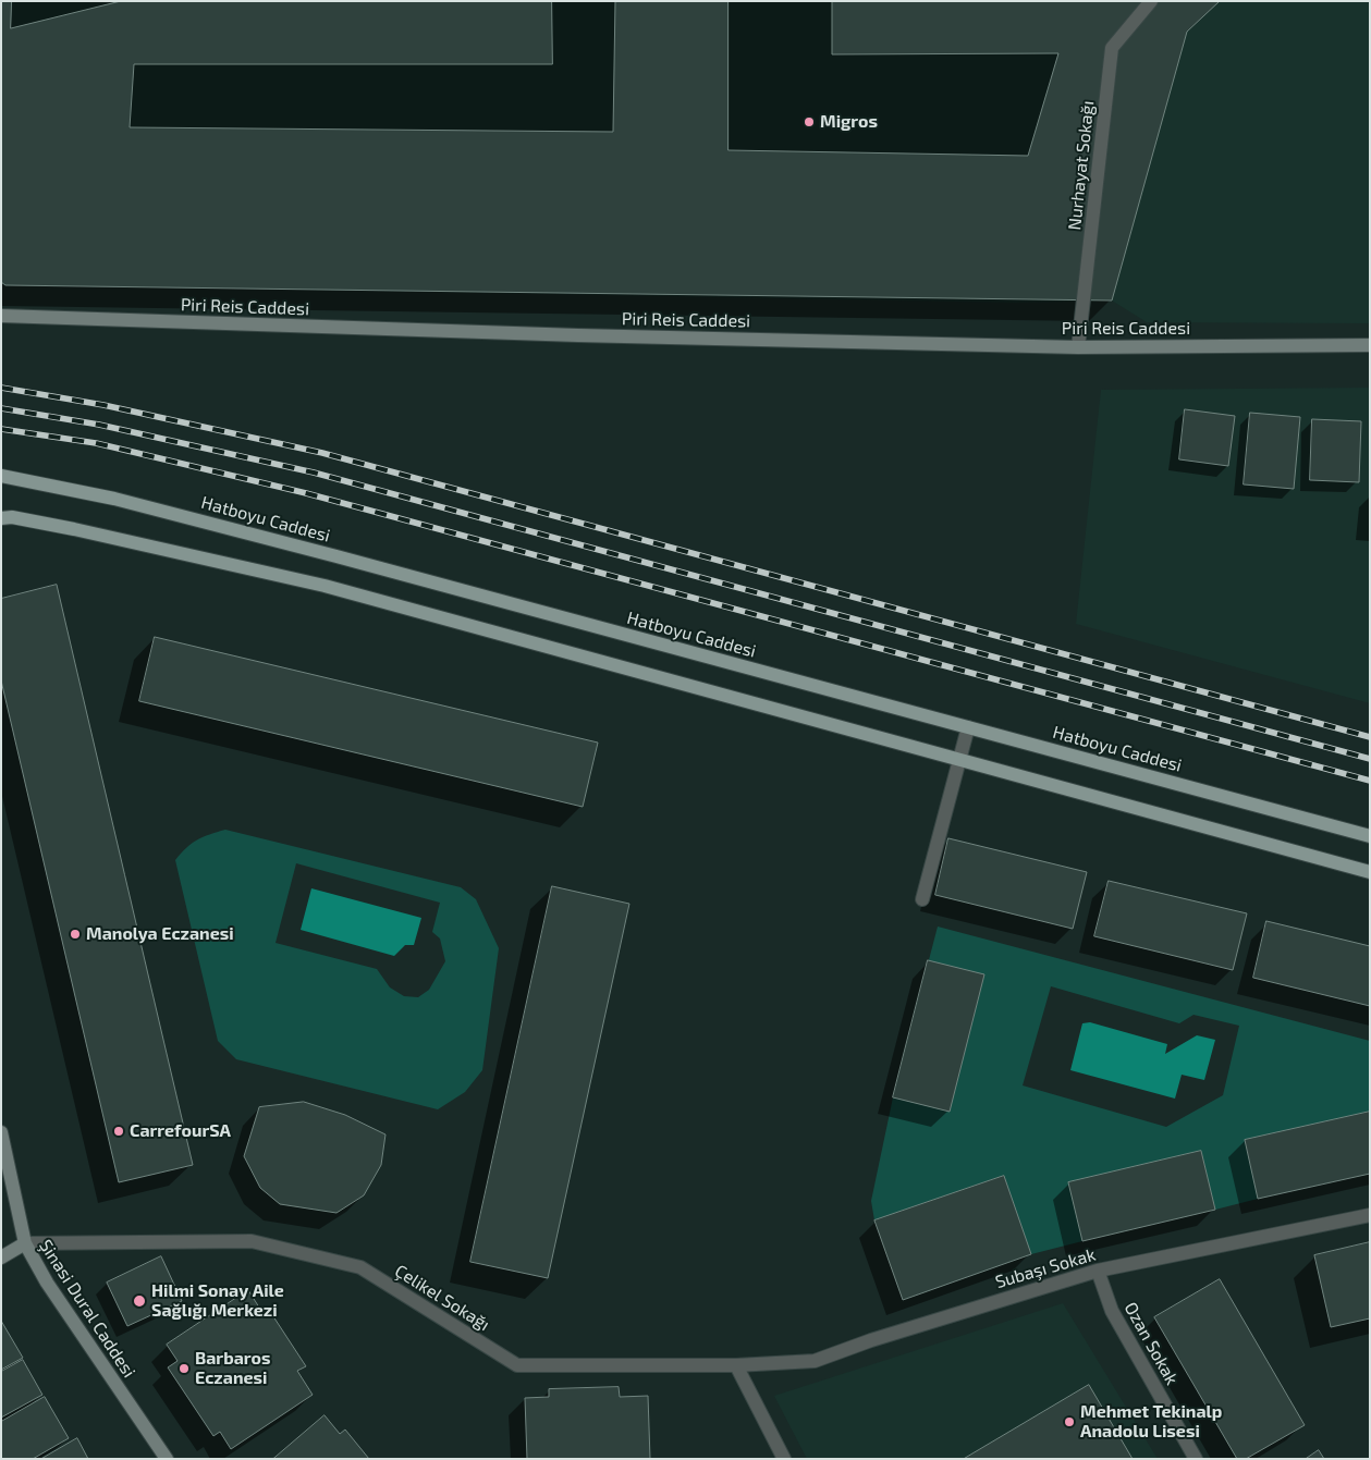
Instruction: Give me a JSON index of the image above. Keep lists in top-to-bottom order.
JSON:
{
  "streets": {
    "main road": ["Hatboyu Caddesi"],
    "street": [
      "Nurhayat Sokağı",
      "Piri Reis Caddesi",
      "Subaşı Sokak",
      "Çelikel Sokağı",
      "Şinasi Dural Caddesi",
      "Ozan Sokak"
    ]
  },
  "crossings": [
    ["Nurhayat Sokağı", "Piri Reis Caddesi"],
    ["Subaşı Sokak", "Çelikel Sokağı"],
    ["Subaşı Sokak", "Ozan Sokak"],
    ["Çelikel Sokağı", "Şinasi Dural Caddesi"]
  ],
  "places": [
    "Migros",
    "Manolya Eczanesi",
    "CarrefourSA",
    "Hilmi Sonay Aile Sağlığı Merkezi",
    "Barbaros Eczanesi",
    "Mehmet Tekinalp Anadolu Lisesi"
  ]
}
